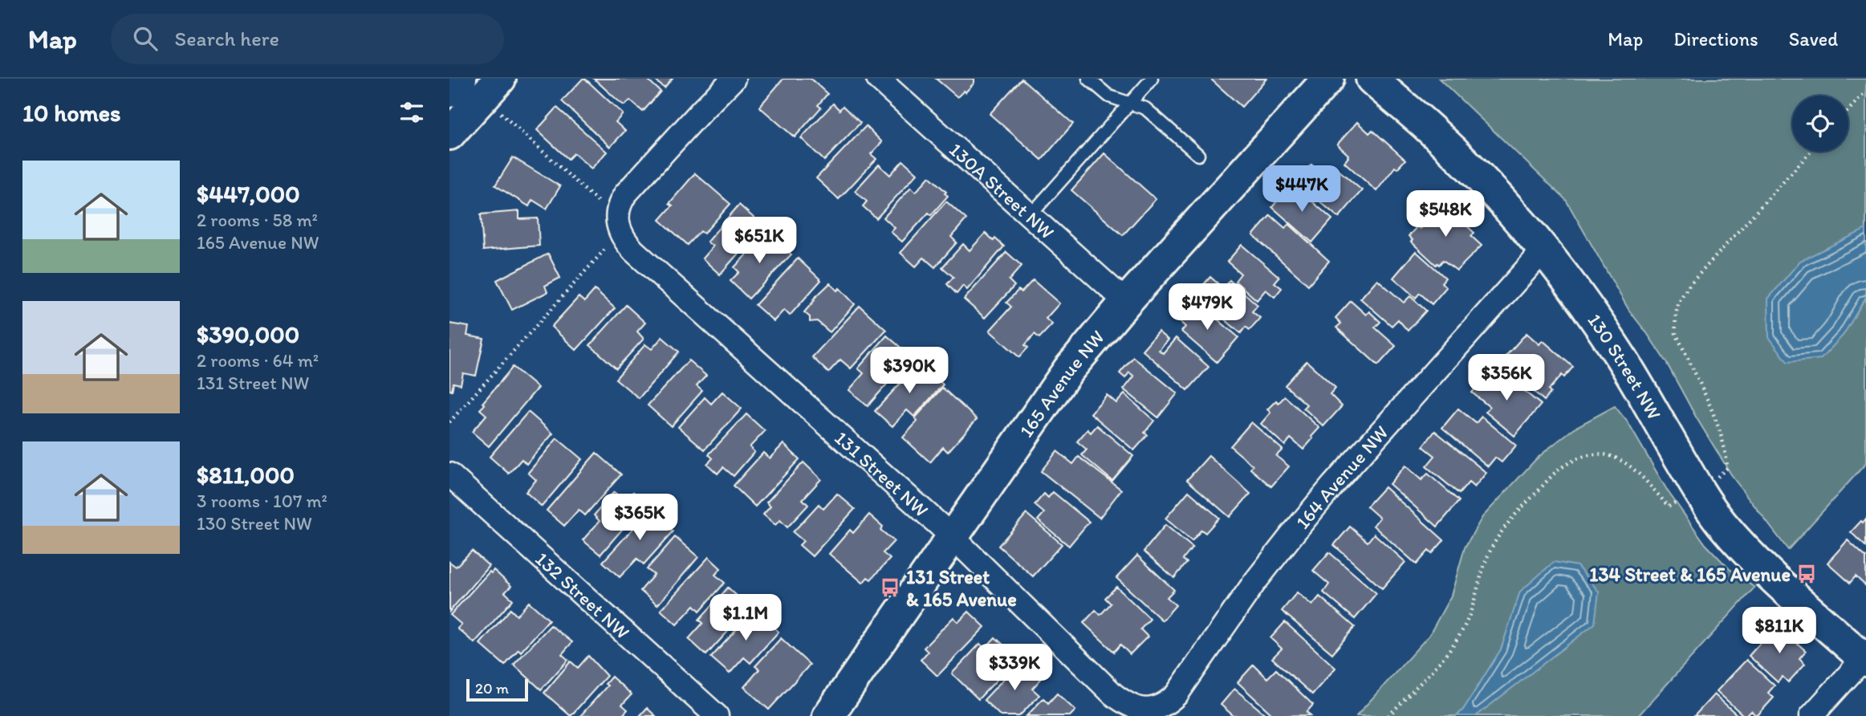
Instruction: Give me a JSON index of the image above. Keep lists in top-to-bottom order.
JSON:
{
  "streets": {
    "street": [
      "130A Street NW",
      "130 Street NW",
      "165 Avenue NW",
      "131 Street NW",
      "164 Avenue NW",
      "132 Street NW"
    ]
  },
  "crossings": [
    ["130A Street NW", "165 Avenue NW"],
    ["130 Street NW", "164 Avenue NW"],
    ["165 Avenue NW", "131 Street NW"],
    ["131 Street NW", "164 Avenue NW"]
  ],
  "places": {
    "bus stop": ["134 Street & 165 Avenue", "131 Street & 165 Avenue"]
  },
  "scale_bar": "20 m",
  "page": {
    "header": "Map",
    "search": "Search here",
    "nav": ["Map", "Directions", "Saved"],
    "heading": "10 homes",
    "list": [
      {
        "name": "$447,000",
        "note": "2 rooms · 58 m² · 165 Avenue NW"
      },
      {
        "name": "$390,000",
        "note": "2 rooms · 64 m² · 131 Street NW"
      },
      {
        "name": "$811,000",
        "note": "3 rooms · 107 m² · 130 Street NW"
      }
    ],
    "price": [
      "$447K",
      "$548K",
      "$651K",
      "$479K",
      "$390K",
      "$356K",
      "$365K",
      "$1.1M",
      "$811K",
      "$339K"
    ],
    "scale": "20 m"
  }
}
